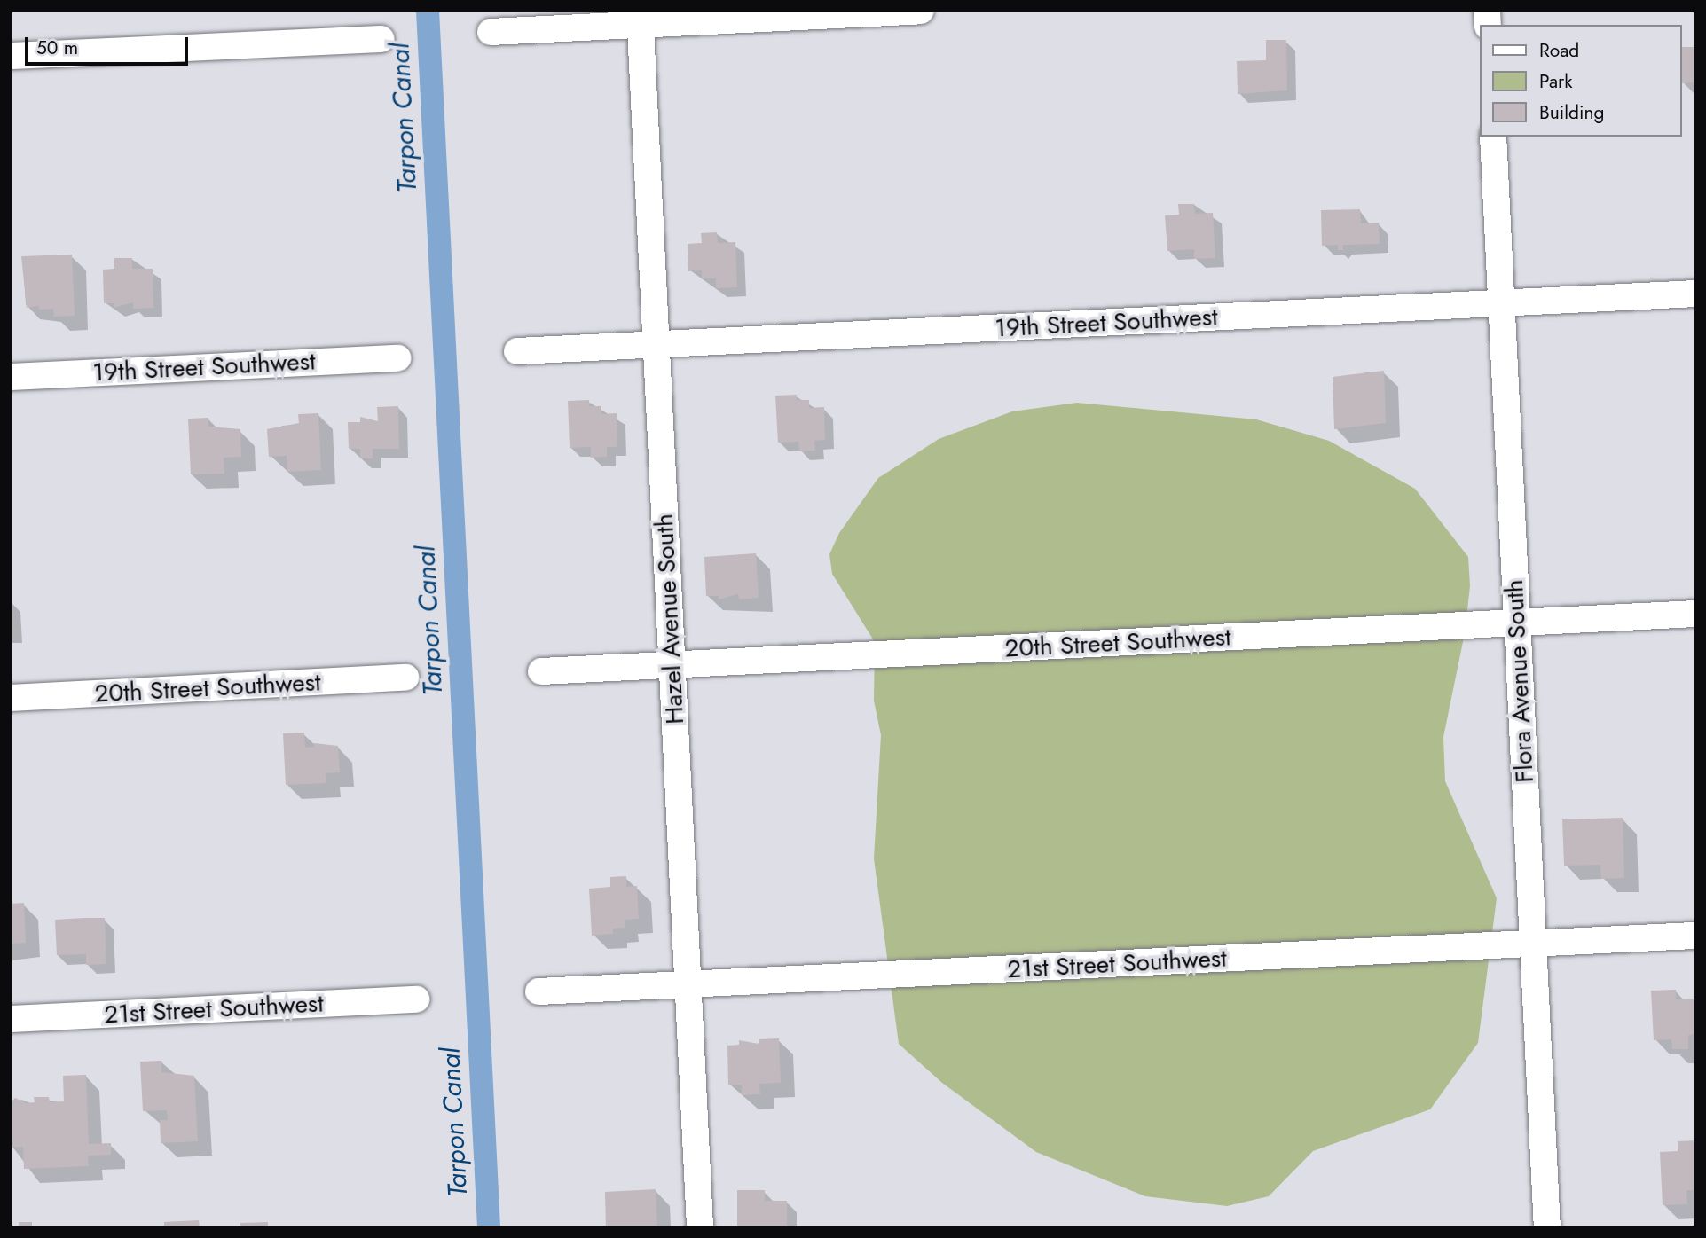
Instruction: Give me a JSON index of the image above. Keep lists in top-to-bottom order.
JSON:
{
  "streets": {
    "street": [
      "19th Street Southwest",
      "Hazel Avenue South",
      "20th Street Southwest",
      "Flora Avenue South",
      "21st Street Southwest"
    ]
  },
  "crossings": [
    ["19th Street Southwest", "Hazel Avenue South"],
    ["19th Street Southwest", "Flora Avenue South"],
    ["Hazel Avenue South", "20th Street Southwest"],
    ["Hazel Avenue South", "21st Street Southwest"],
    ["20th Street Southwest", "Flora Avenue South"],
    ["Flora Avenue South", "21st Street Southwest"]
  ],
  "water": ["Tarpon Canal"],
  "legend": ["Road", "Park", "Building"],
  "scale_bar": "50 m"
}
